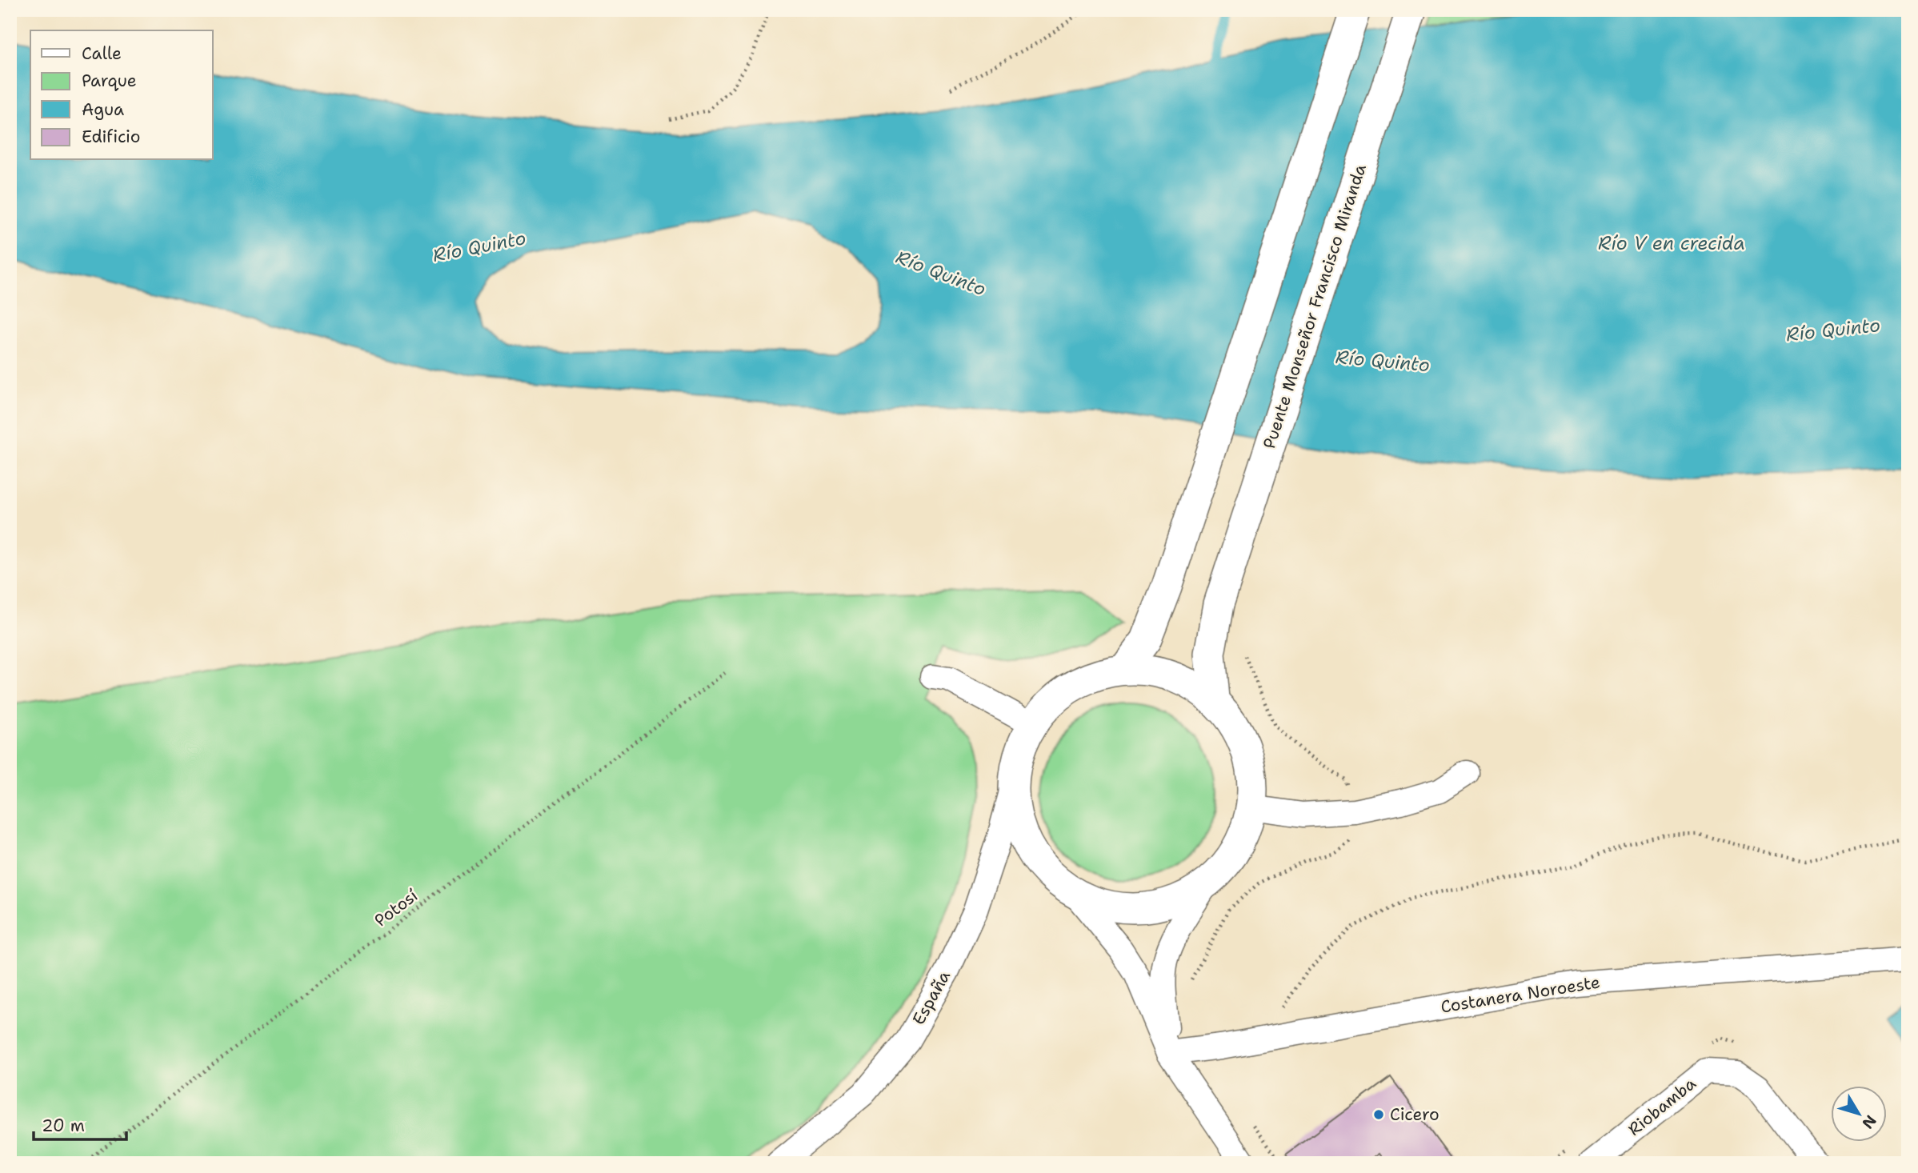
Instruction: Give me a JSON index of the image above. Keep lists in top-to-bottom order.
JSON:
{
  "streets": {
    "street": [
      "Puente Monseñor Francisco Miranda",
      "Costanera Noroeste",
      "España",
      "Riobamba"
    ],
    "path": ["Potosí"]
  },
  "water": ["Río V en crecida", "Río Quinto"],
  "places": ["Cicero"],
  "legend": [
    "Calle",
    "Parque",
    "Agua",
    "Edificio"
  ],
  "scale_bar": "20 m",
  "north": "bottom right"
}
